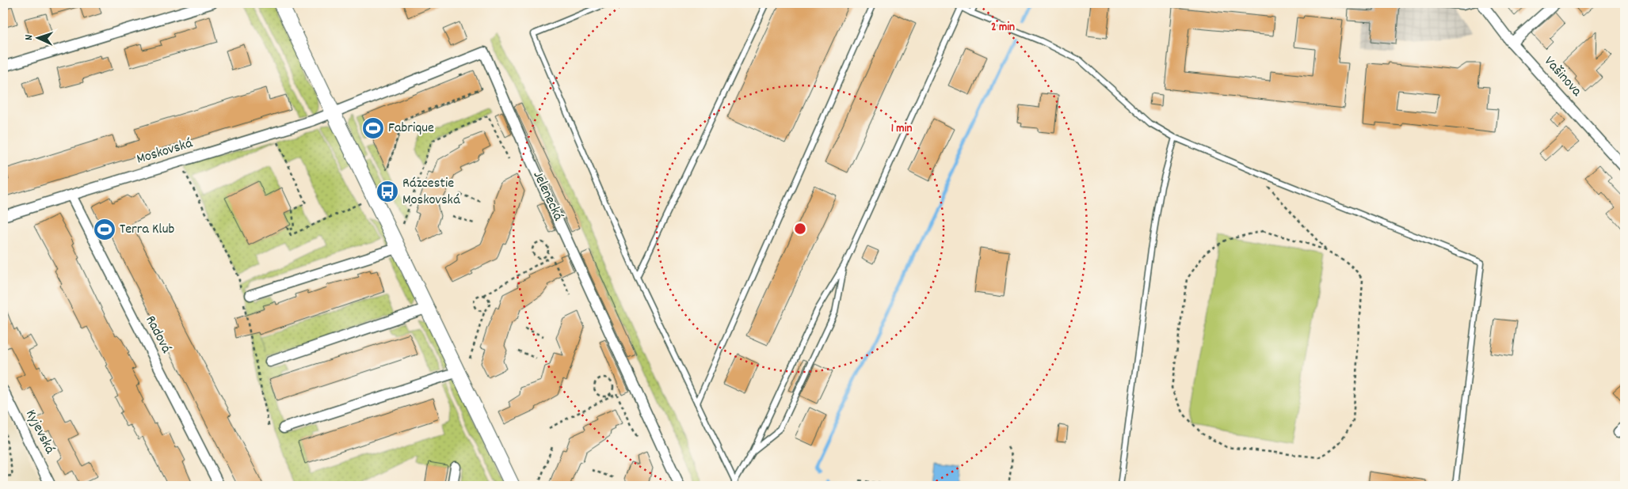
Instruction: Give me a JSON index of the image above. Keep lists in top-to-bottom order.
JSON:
{
  "streets": {
    "street": [
      "Vašinova",
      "Moskovská",
      "Jelenecká",
      "Radová",
      "Kyjevská"
    ]
  },
  "crossings": [
    ["Moskovská", "Jelenecká"],
    ["Moskovská", "Radová"]
  ],
  "places": {
    "sports": ["Fabrique", "Terra Klub"],
    "bus stop": ["Rázcestie Moskovská"]
  },
  "north": "left",
  "rings": ["2 min", "1 min"]
}
